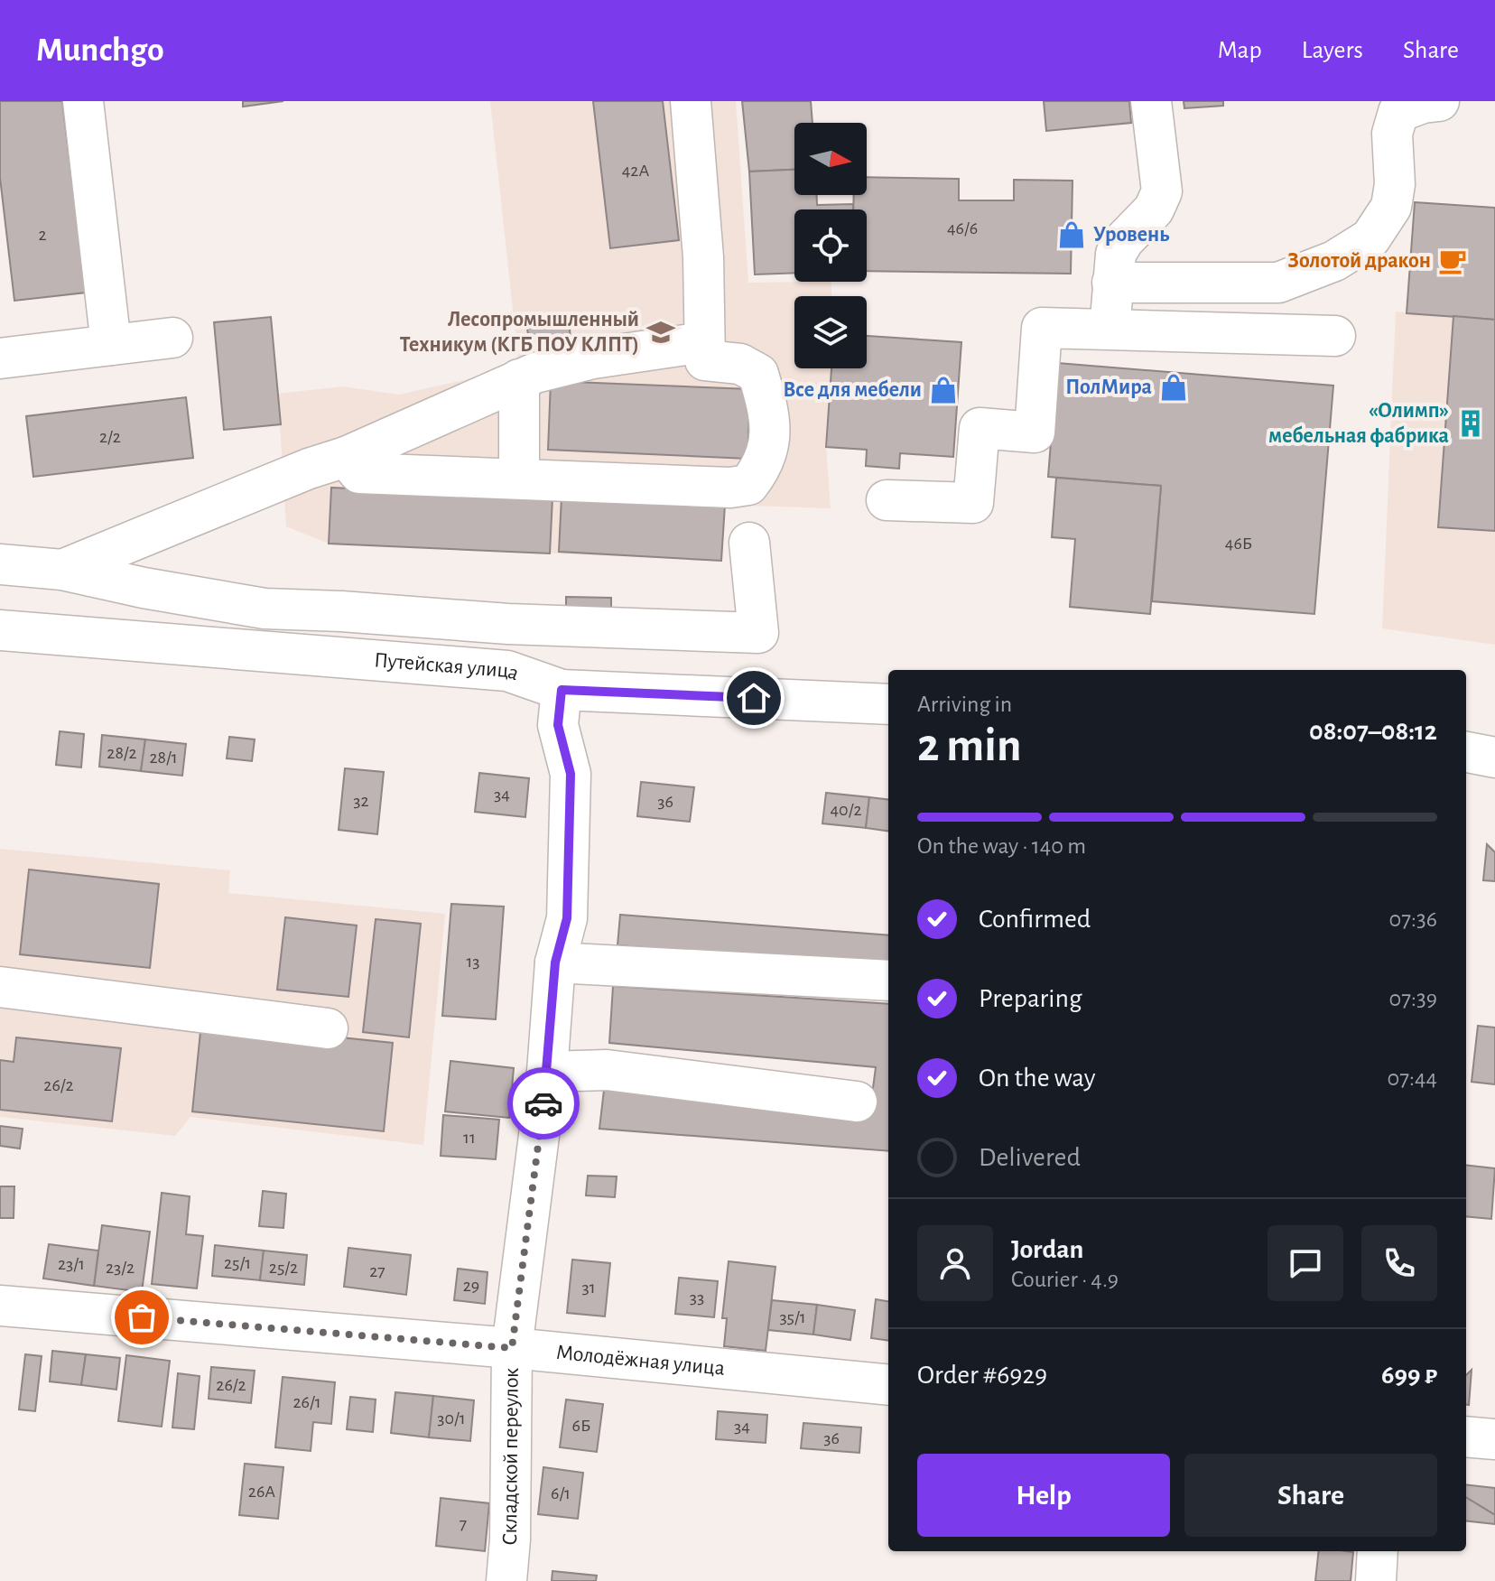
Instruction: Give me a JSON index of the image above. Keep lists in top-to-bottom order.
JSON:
{
  "streets": {
    "street": ["Путейская улица", "Молодёжная улица", "Складской переулок"]
  },
  "crossings": [
    ["Путейская улица", "Складской переулок"],
    ["Молодёжная улица", "Складской переулок"]
  ],
  "places": {
    "shop": ["Уровень", "ПолМира", "Все для мебели"],
    "cafe": ["Золотой дракон"],
    "school or university": ["Лесопромышленный Техникум (КГБ ПОУ КЛПТ)"],
    "building": ["«Олимп» мебельная фабрика"]
  },
  "house_numbers": [
    "42А",
    "46/6",
    "2",
    "2/2",
    "46Б",
    "28/2",
    "28/1",
    "34",
    "32",
    "36",
    "40/2",
    "13",
    "26/2",
    "11",
    "25/1",
    "23/1",
    "23/2",
    "25/2",
    "27",
    "29",
    "31",
    "33",
    "35/1",
    "26/2",
    "26/1",
    "30/1",
    "6Б",
    "34",
    "36",
    "26А",
    "6/1",
    "7"
  ],
  "north": "right",
  "page": {
    "header": "Munchgo",
    "nav": ["Map", "Layers", "Share"],
    "heading": ["2 min", "Arriving in", "08:07–08:12"],
    "panel": [
      "Jordan",
      "Courier · 4.9",
      "Order #6929",
      "699 ₽"
    ],
    "bar": "On the way · 140 m",
    "list": [
      ["Confirmed", "07:36"],
      ["Preparing", "07:39"],
      ["On the way", "07:44"],
      "Delivered"
    ],
    "buttons": ["Help", "Share"]
  }
}
